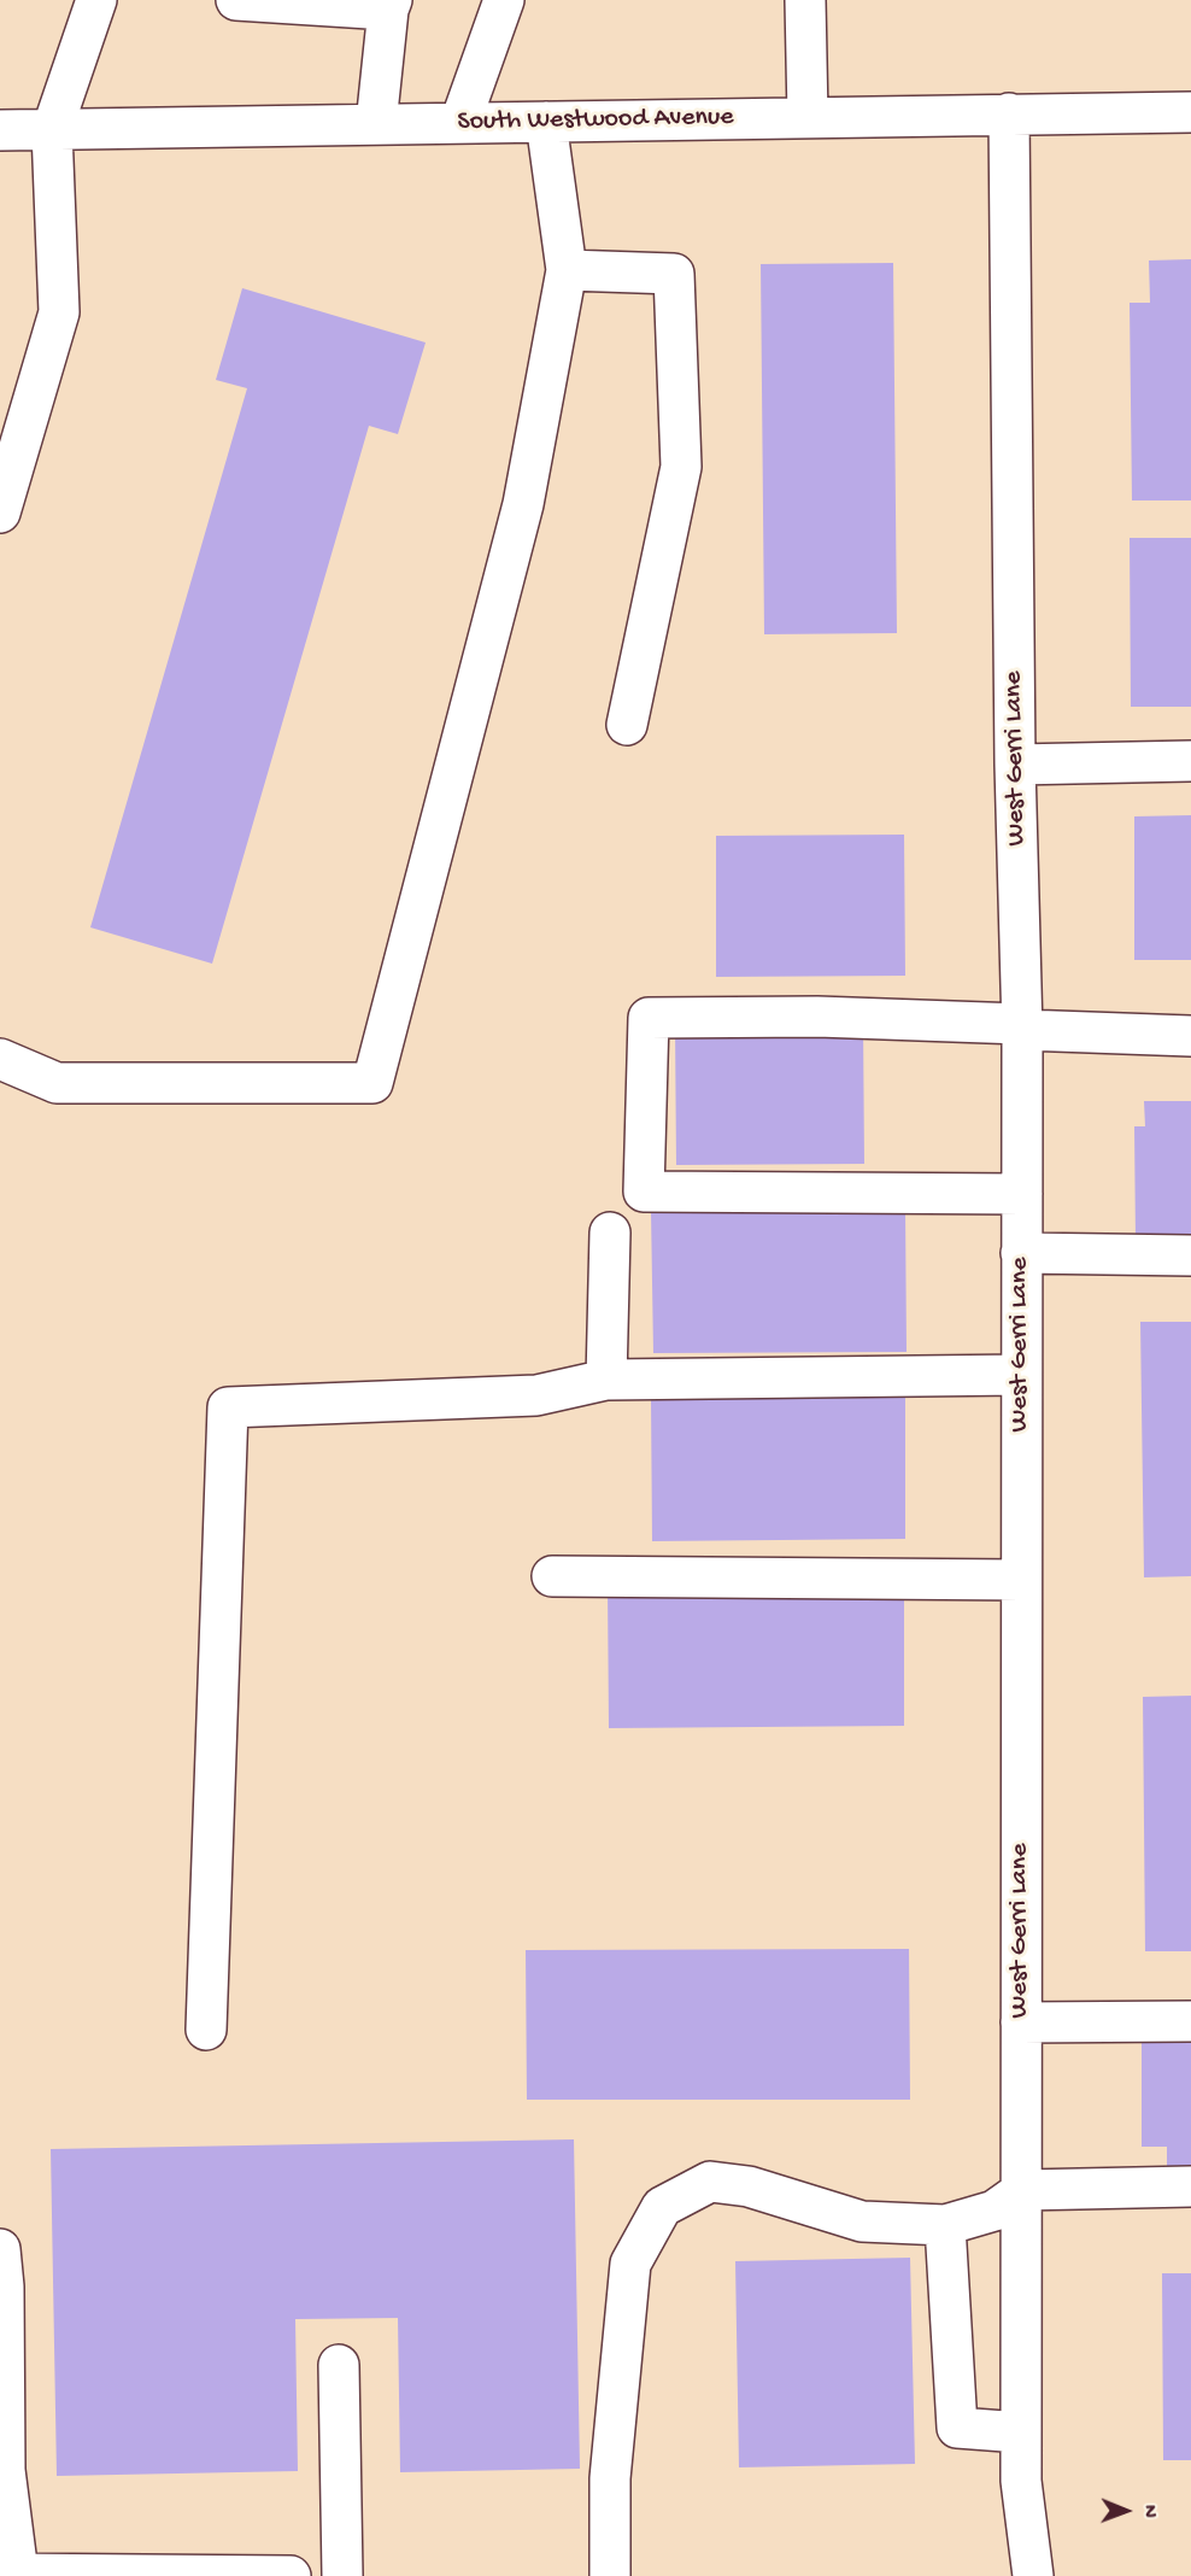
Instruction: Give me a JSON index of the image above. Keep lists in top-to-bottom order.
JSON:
{
  "streets": {
    "street": ["South Westwood Avenue", "West Gerri Lane"]
  },
  "crossings": [
    ["South Westwood Avenue", "West Gerri Lane"]
  ],
  "north": "right"
}
